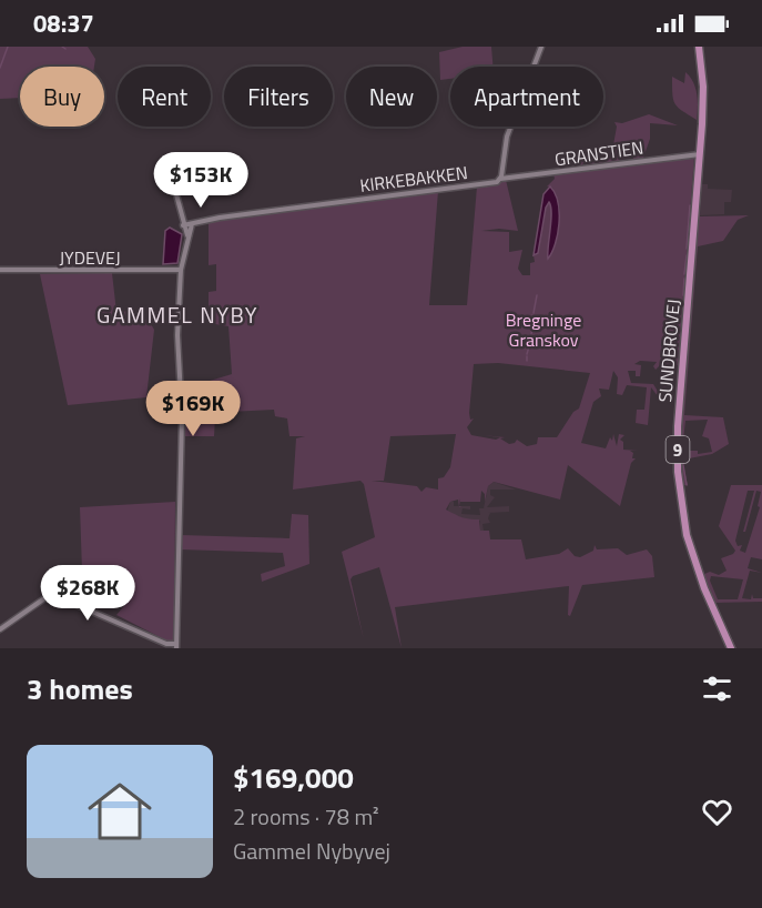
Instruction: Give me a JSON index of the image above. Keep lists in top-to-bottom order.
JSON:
{
  "streets": {
    "main road": ["SUNDBROVEJ", "9"],
    "street": ["GRANSTIEN", "KIRKEBAKKEN", "JYDEVEJ"]
  },
  "crossings": [
    ["GRANSTIEN", "KIRKEBAKKEN"],
    ["GRANSTIEN", "SUNDBROVEJ"]
  ],
  "districts": ["GAMMEL NYBY"],
  "parks": ["Bregninge Granskov"],
  "page": {
    "status": "08:37",
    "chip": [
      "Buy",
      "Rent",
      "Filters",
      "New",
      "Apartment"
    ],
    "price": ["$153K", "$169K", "$268K"],
    "heading": "3 homes",
    "list": [
      {
        "name": "$169,000",
        "note": "2 rooms · 78 m² · Gammel Nybyvej"
      }
    ]
  }
}
